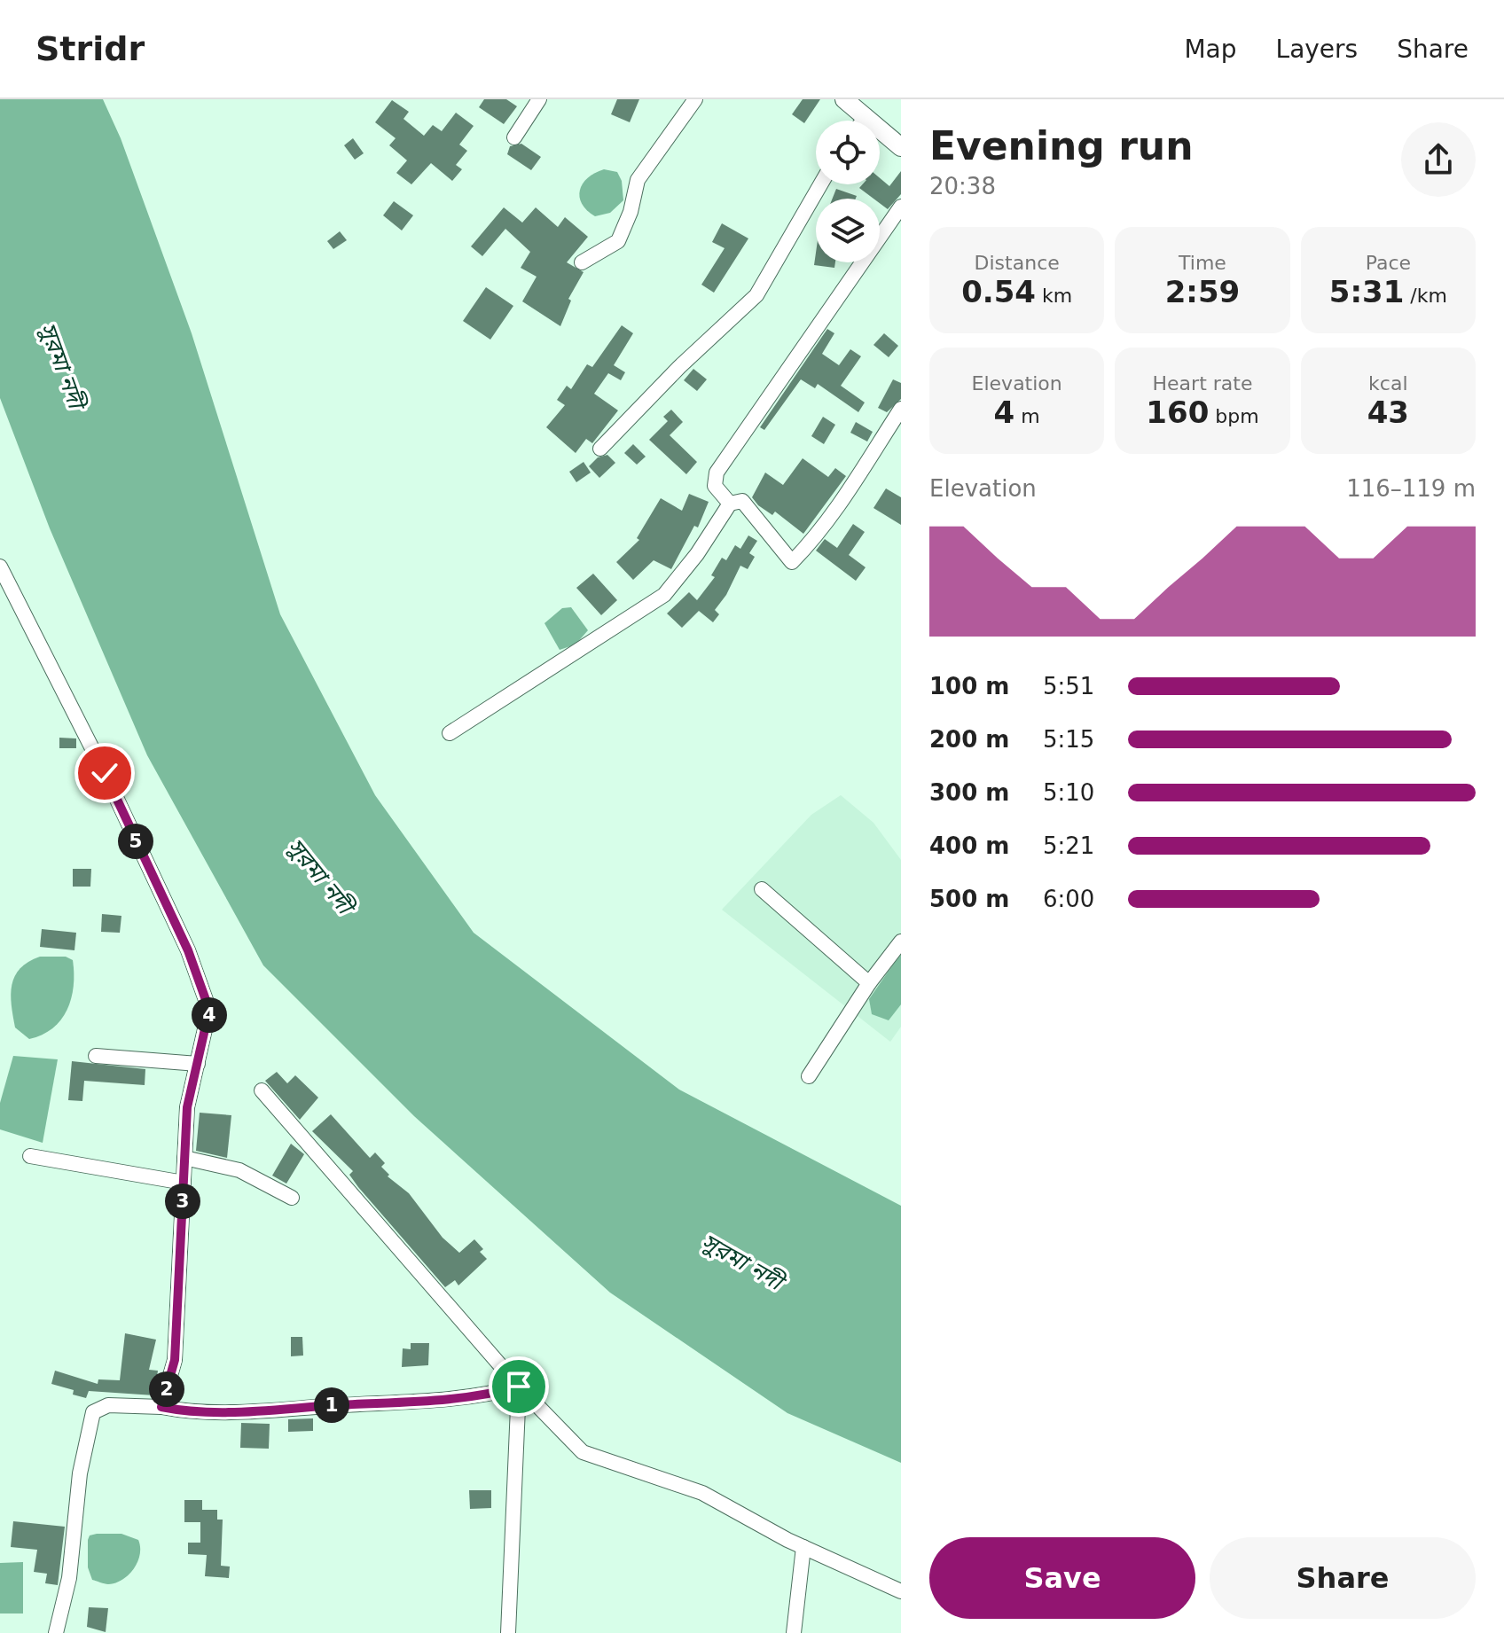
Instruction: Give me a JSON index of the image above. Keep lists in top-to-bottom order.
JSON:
{
  "water": ["সুরমা নদী"],
  "page": {
    "header": "Stridr",
    "nav": ["Map", "Layers", "Share"],
    "heading": ["Evening run", "20:38"],
    "stats": [
      ["Distance", "0.54 km"],
      ["Time", "2:59"],
      ["Pace", "5:31 /km"],
      ["Elevation", "4 m"],
      ["Heart rate", "160 bpm"],
      ["kcal", "43"]
    ],
    "chart": ["Elevation", "116–119 m"],
    "list": [
      {
        "name": "100 m",
        "note": "5:51"
      },
      {
        "name": "200 m",
        "note": "5:15"
      },
      {
        "name": "300 m",
        "note": "5:10"
      },
      {
        "name": "400 m",
        "note": "5:21"
      },
      {
        "name": "500 m",
        "note": "6:00"
      }
    ],
    "pins": [
      "5",
      "4",
      "3",
      "2",
      "1"
    ],
    "buttons": ["Save", "Share"]
  }
}
